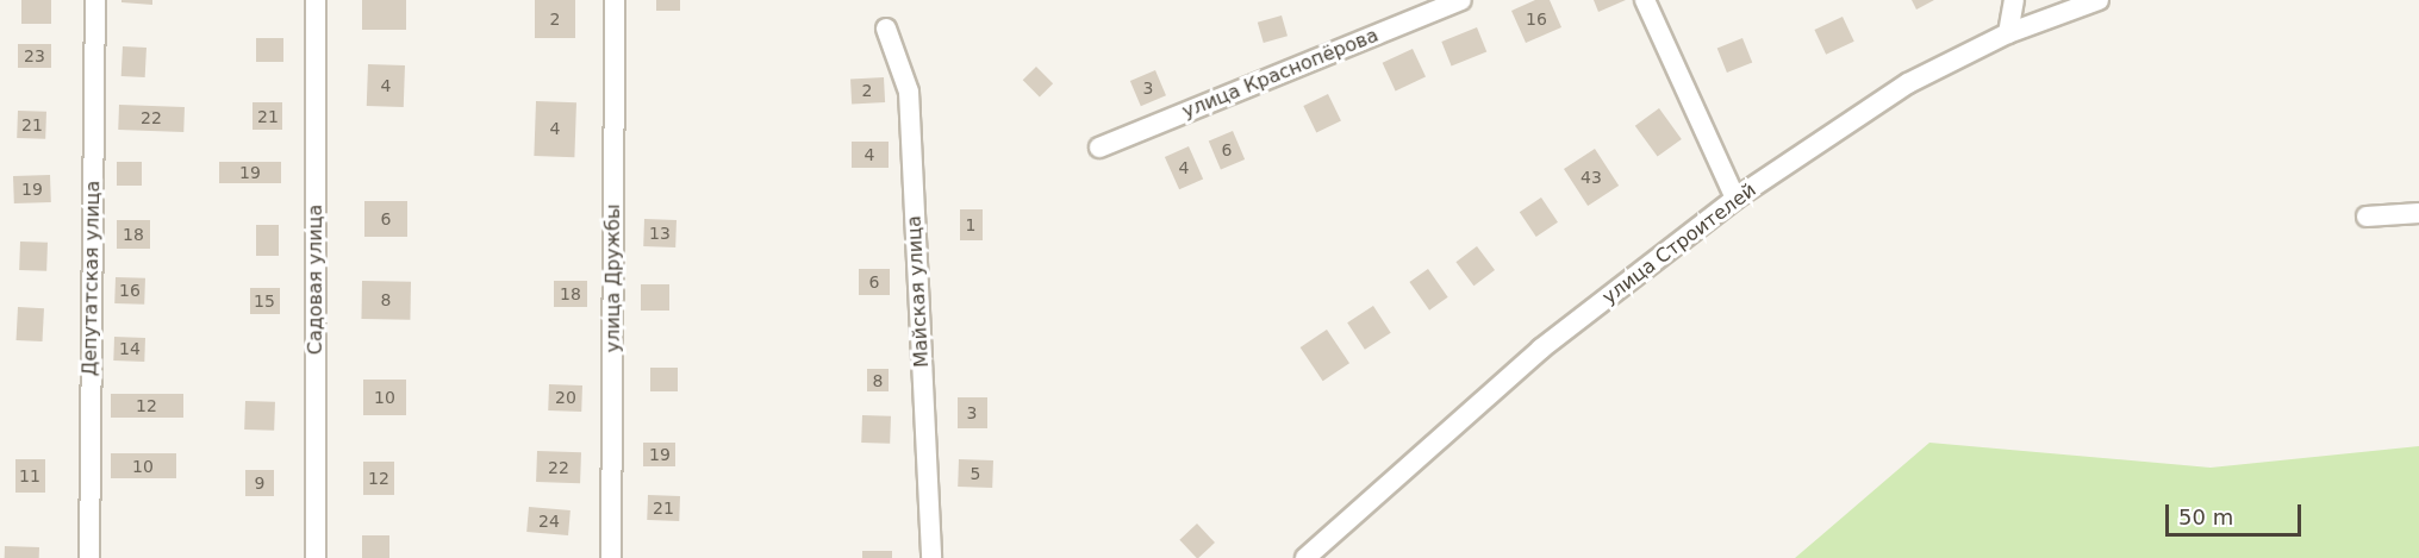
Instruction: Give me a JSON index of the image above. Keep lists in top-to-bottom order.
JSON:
{
  "streets": {
    "street": [
      "улица Краснопёрова",
      "улица Строителей",
      "Депутатская улица",
      "улица Дружбы",
      "Садовая улица",
      "Майская улица"
    ]
  },
  "house_numbers": [
    "2",
    "16",
    "23",
    "4",
    "3",
    "2",
    "21",
    "22",
    "21",
    "4",
    "6",
    "4",
    "4",
    "19",
    "43",
    "19",
    "6",
    "1",
    "13",
    "18",
    "6",
    "16",
    "18",
    "8",
    "15",
    "14",
    "8",
    "10",
    "20",
    "12",
    "3",
    "19",
    "10",
    "22",
    "5",
    "11",
    "12",
    "9",
    "21",
    "24"
  ],
  "scale_bar": "50 m"
}
